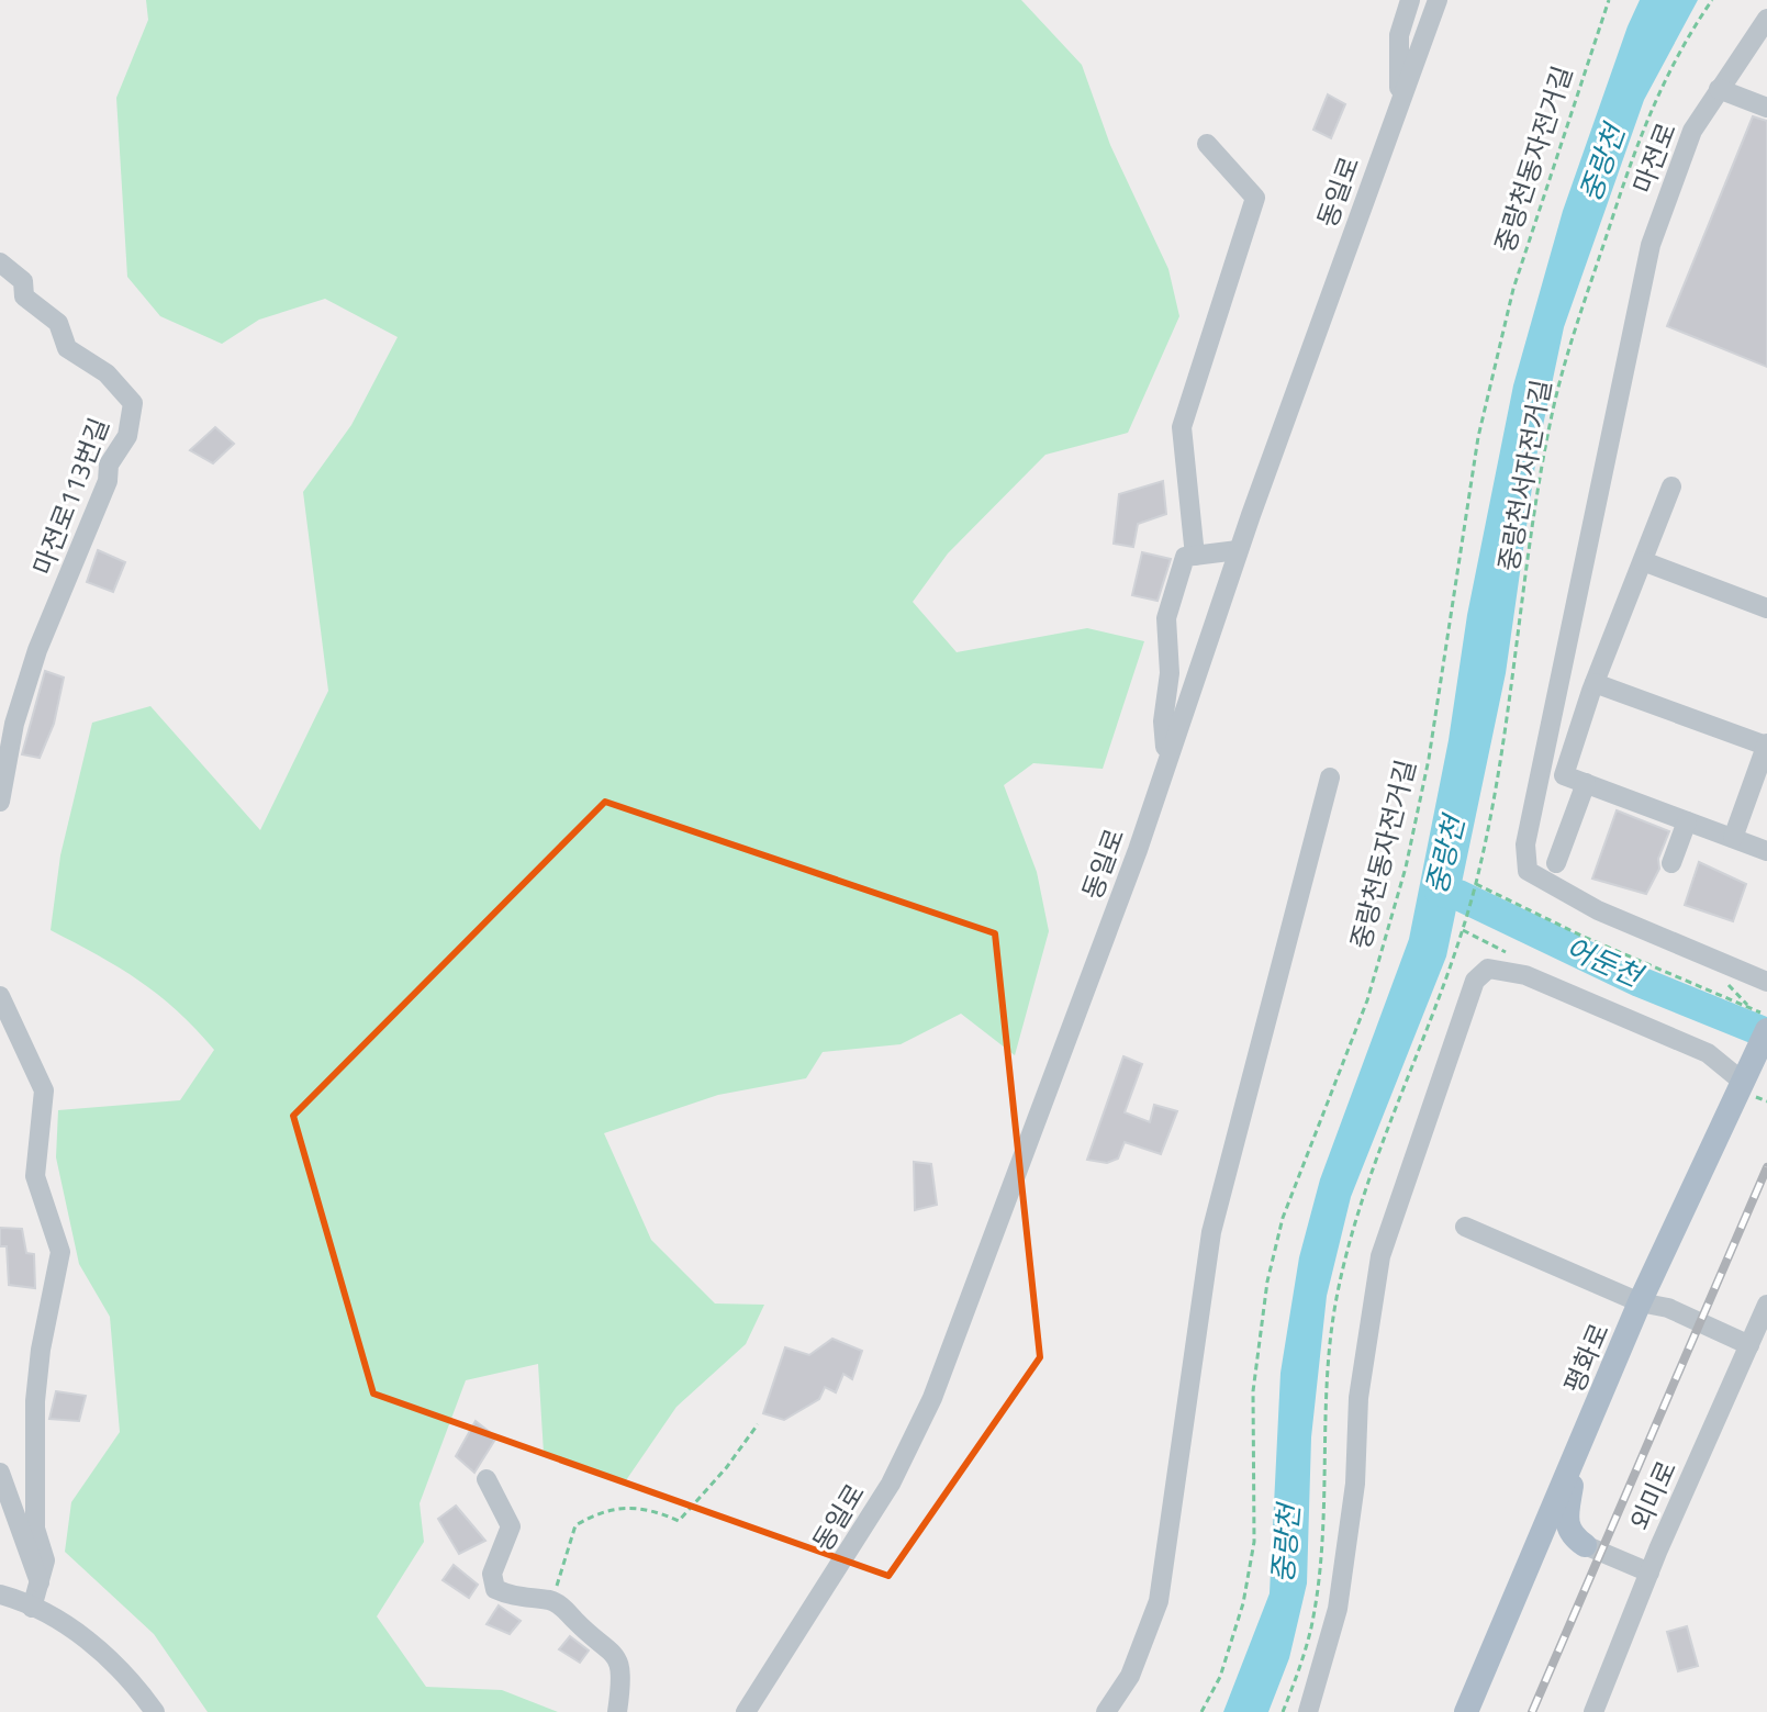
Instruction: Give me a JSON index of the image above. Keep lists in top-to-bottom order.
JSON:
{
  "streets": {
    "main road": ["평화로"],
    "street": [
      "마전로",
      "동일로",
      "마전로113번길",
      "외미로"
    ],
    "path": ["중랑천동자전거길", "중랑천서자전거길"]
  },
  "water": ["중랑천", "어둔천"]
}
